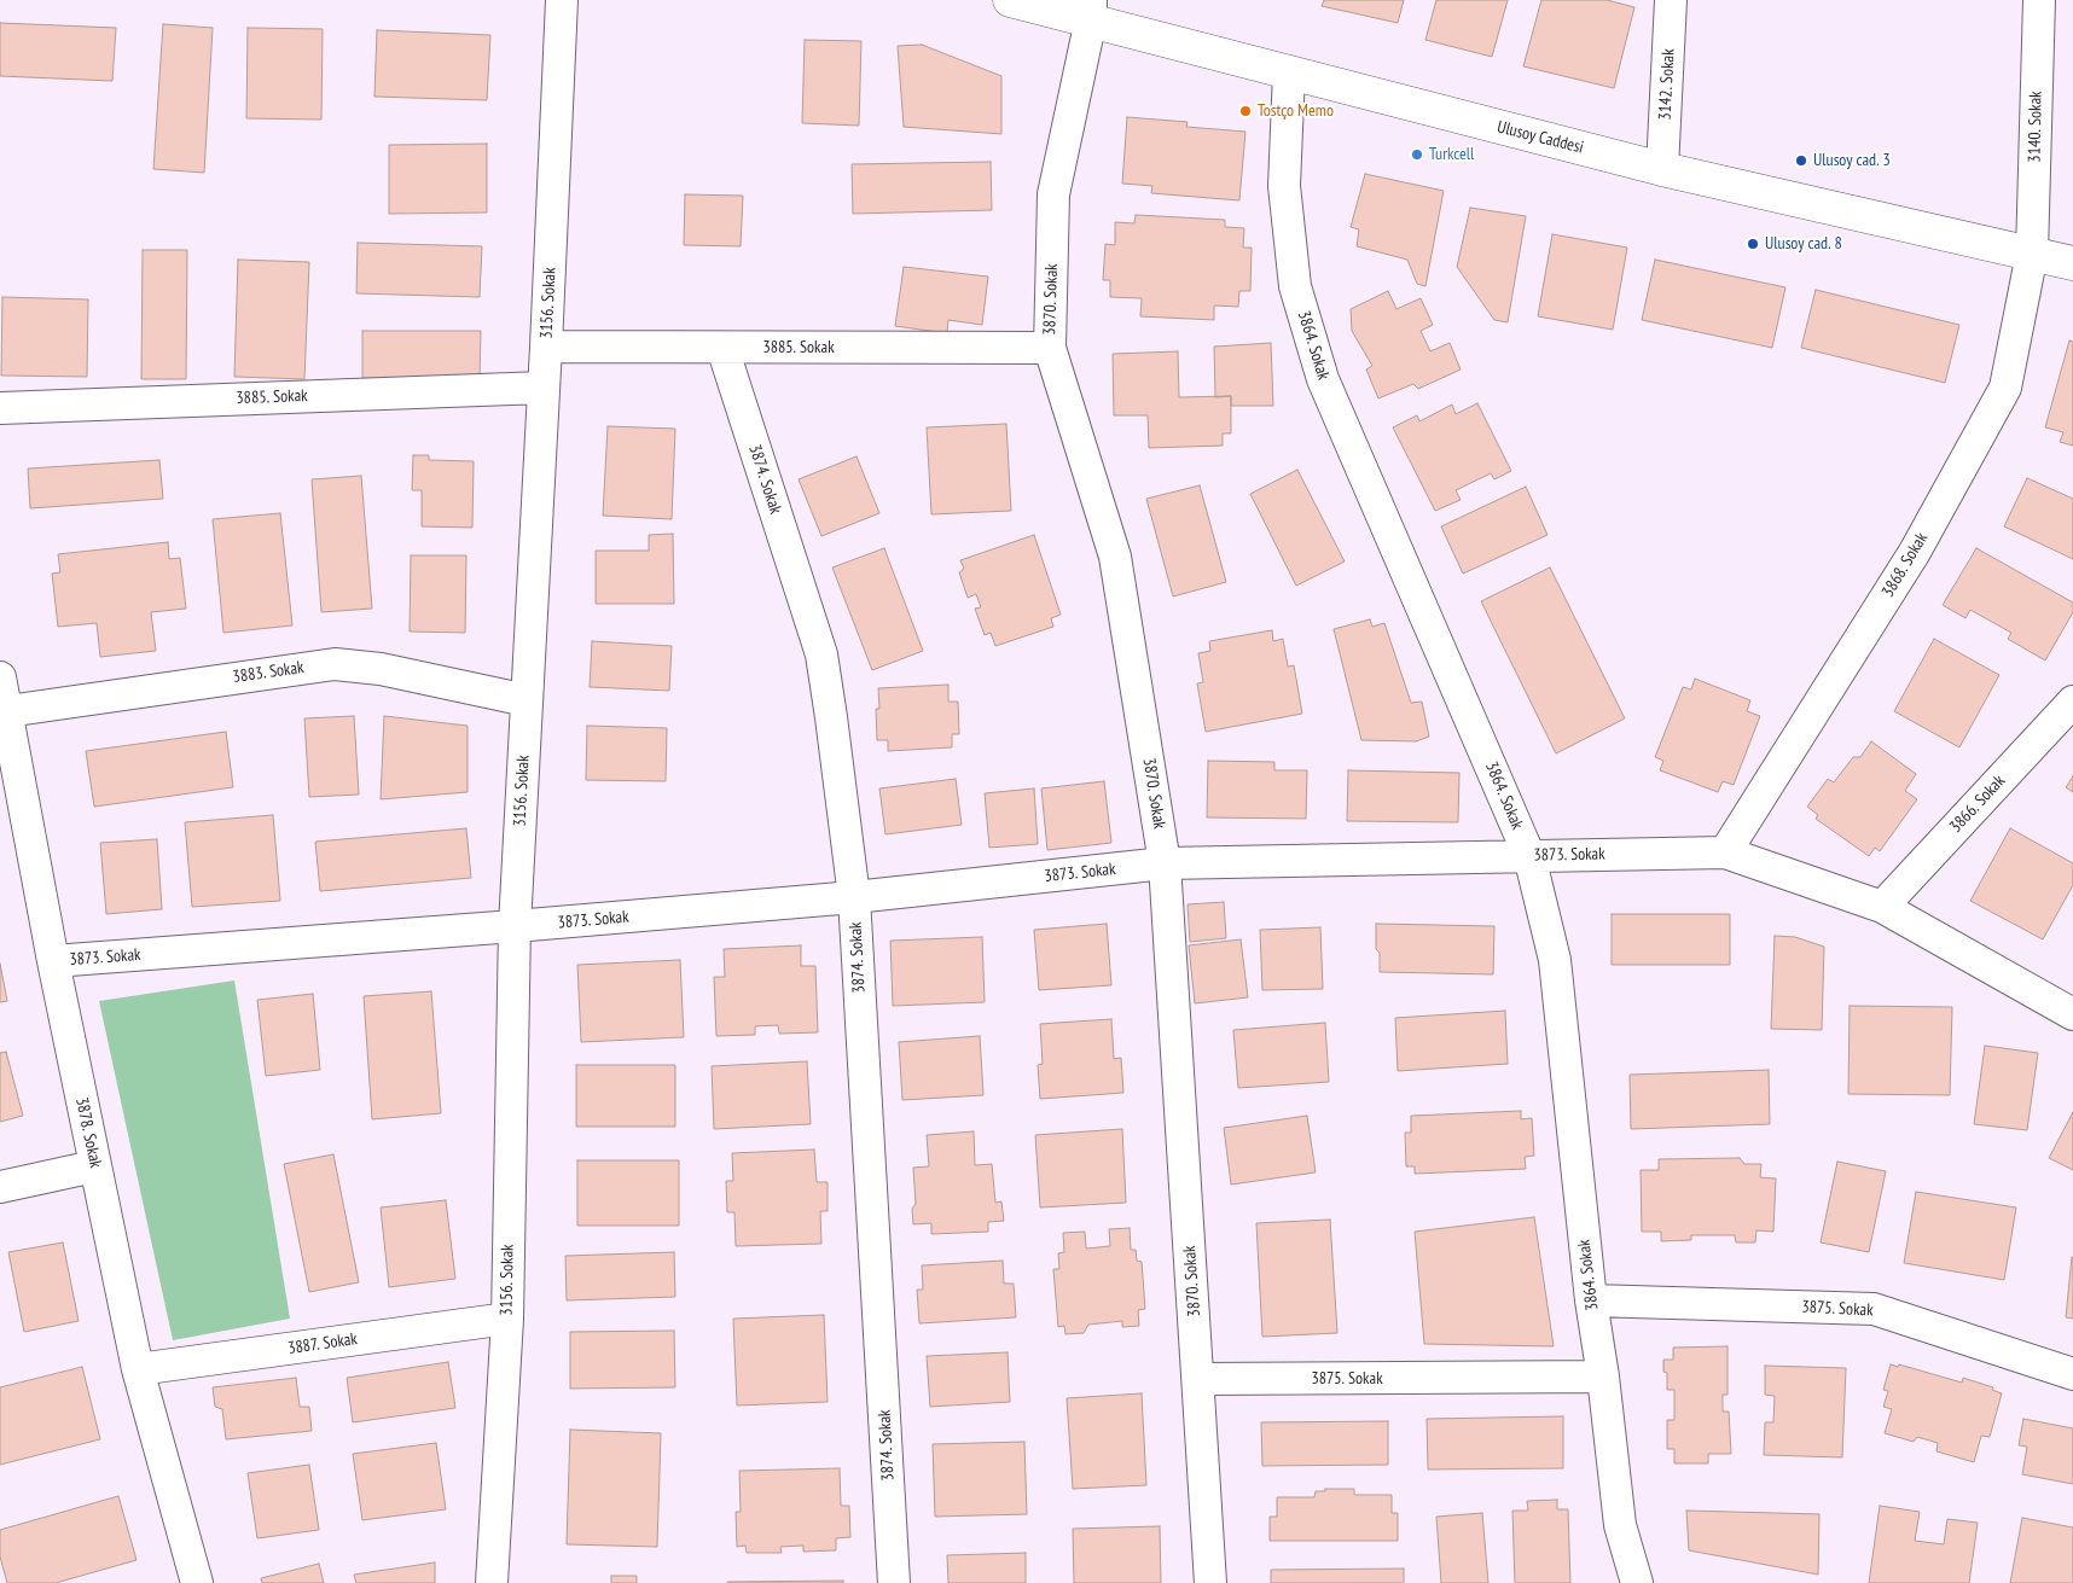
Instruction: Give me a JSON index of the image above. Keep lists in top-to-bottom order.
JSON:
{
  "streets": {
    "street": [
      "3142. Sokak",
      "3140. Sokak",
      "Ulusoy Caddesi",
      "3870. Sokak",
      "3156. Sokak",
      "3864. Sokak",
      "3885. Sokak",
      "3874. Sokak",
      "3868. Sokak",
      "3883. Sokak",
      "3866. Sokak",
      "3873. Sokak",
      "3878. Sokak",
      "3875. Sokak",
      "3887. Sokak"
    ]
  },
  "crossings": [
    ["3142. Sokak", "Ulusoy Caddesi"],
    ["3140. Sokak", "Ulusoy Caddesi"],
    ["3140. Sokak", "3868. Sokak"],
    ["Ulusoy Caddesi", "3870. Sokak"],
    ["Ulusoy Caddesi", "3864. Sokak"],
    ["Ulusoy Caddesi", "3868. Sokak"],
    ["3870. Sokak", "3885. Sokak"],
    ["3870. Sokak", "3873. Sokak"],
    ["3870. Sokak", "3875. Sokak"],
    ["3156. Sokak", "3885. Sokak"],
    ["3156. Sokak", "3883. Sokak"],
    ["3156. Sokak", "3873. Sokak"],
    ["3156. Sokak", "3887. Sokak"],
    ["3864. Sokak", "3873. Sokak"],
    ["3864. Sokak", "3875. Sokak"],
    ["3885. Sokak", "3874. Sokak"],
    ["3874. Sokak", "3873. Sokak"],
    ["3868. Sokak", "3873. Sokak"],
    ["3883. Sokak", "3878. Sokak"],
    ["3866. Sokak", "3873. Sokak"],
    ["3873. Sokak", "3878. Sokak"],
    ["3878. Sokak", "3887. Sokak"]
  ],
  "places": [
    "Tostço Memo",
    "Turkcell",
    "Ulusoy cad. 3",
    "Ulusoy cad. 8"
  ]
}
